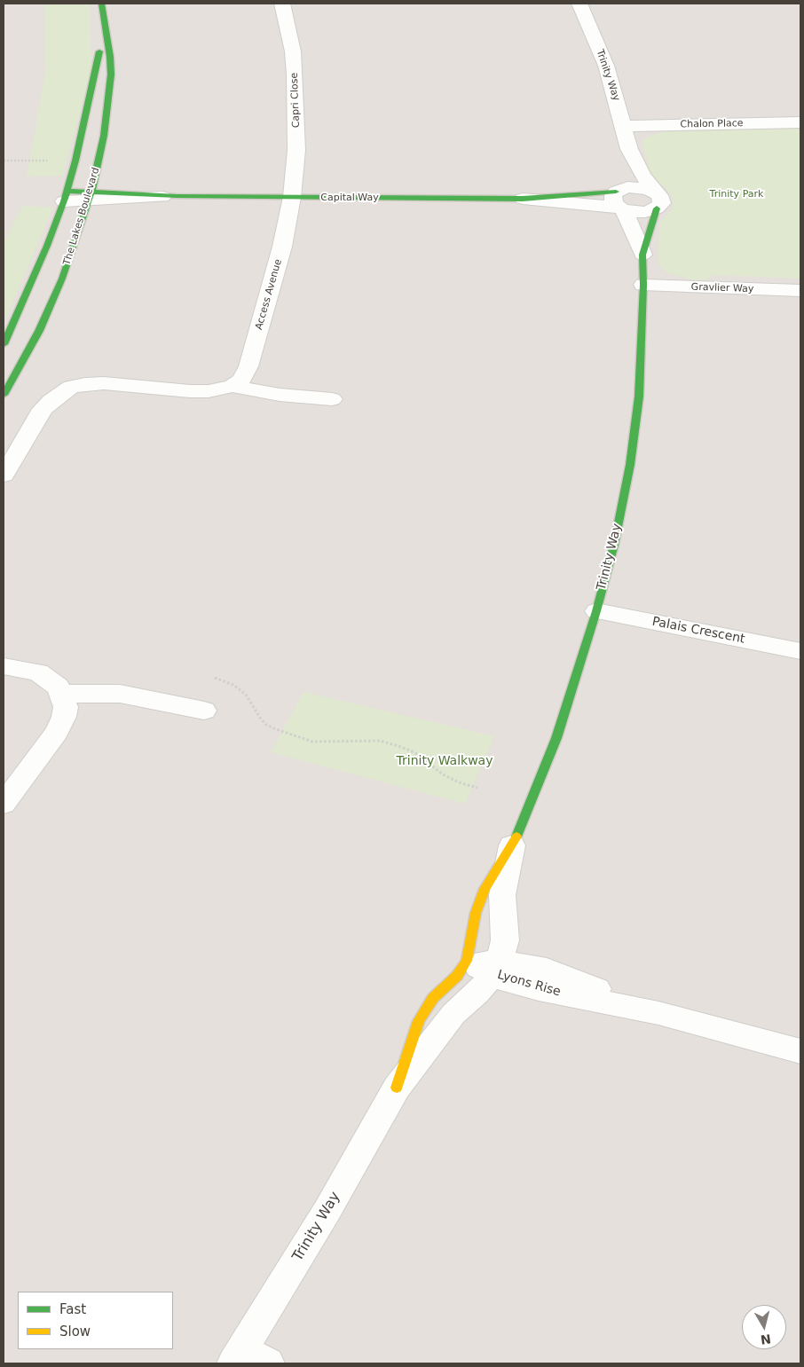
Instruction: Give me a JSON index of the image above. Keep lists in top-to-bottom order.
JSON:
{
  "streets": {
    "street": [
      "Trinity Way",
      "Capri Close",
      "Chalon Place",
      "Capital Way",
      "The Lakes Boulevard",
      "Gravlier Way",
      "Access Avenue",
      "Palais Crescent",
      "Lyons Rise"
    ]
  },
  "crossings": [
    ["Trinity Way", "Chalon Place"],
    ["Trinity Way", "Capital Way"],
    ["Trinity Way", "Gravlier Way"],
    ["Trinity Way", "Palais Crescent"],
    ["Trinity Way", "Lyons Rise"],
    ["Capri Close", "Capital Way"],
    ["Capri Close", "Access Avenue"],
    ["Capital Way", "The Lakes Boulevard"],
    ["Capital Way", "Access Avenue"]
  ],
  "parks": ["Trinity Park", "Trinity Walkway"],
  "legend": ["Fast", "Slow"],
  "north": "bottom"
}
